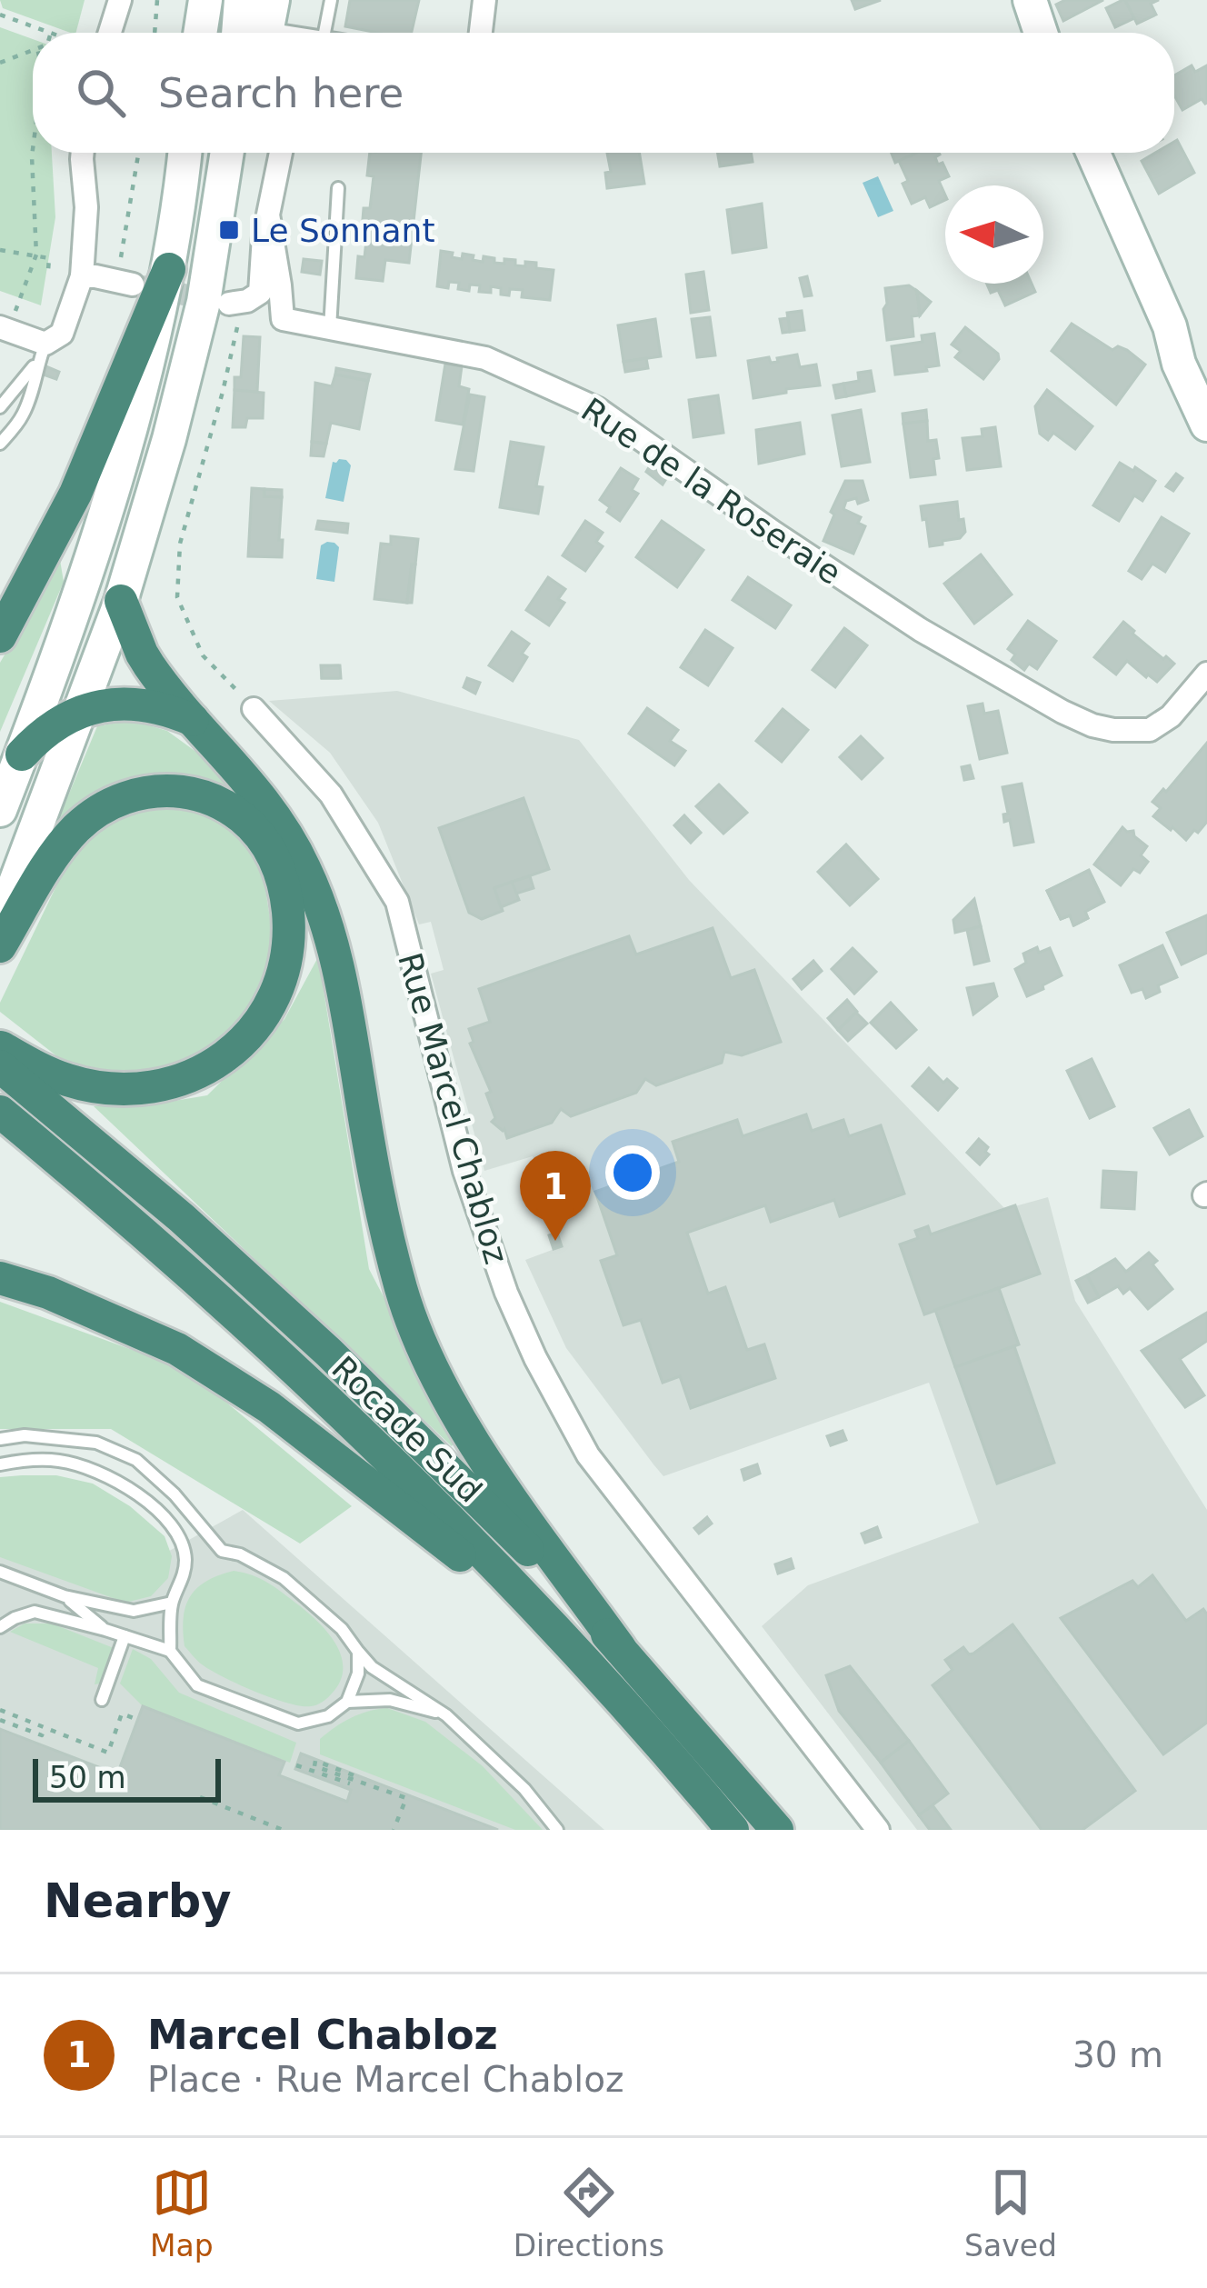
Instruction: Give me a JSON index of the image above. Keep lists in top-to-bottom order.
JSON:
{
  "streets": {
    "highway": ["Rocade Sud"],
    "street": ["Rue de la Roseraie", "Rue Marcel Chabloz"]
  },
  "places": {
    "transit": ["Le Sonnant"]
  },
  "scale_bar": "50 m",
  "north": "left",
  "page": {
    "search": "Search here",
    "pins": "1",
    "scale": "50 m",
    "heading": "Nearby",
    "list": [
      {
        "mark": "1",
        "name": "Marcel Chabloz",
        "note": "Place · Rue Marcel Chabloz",
        "value": "30 m"
      }
    ],
    "nav": ["Map", "Directions", "Saved"]
  }
}
